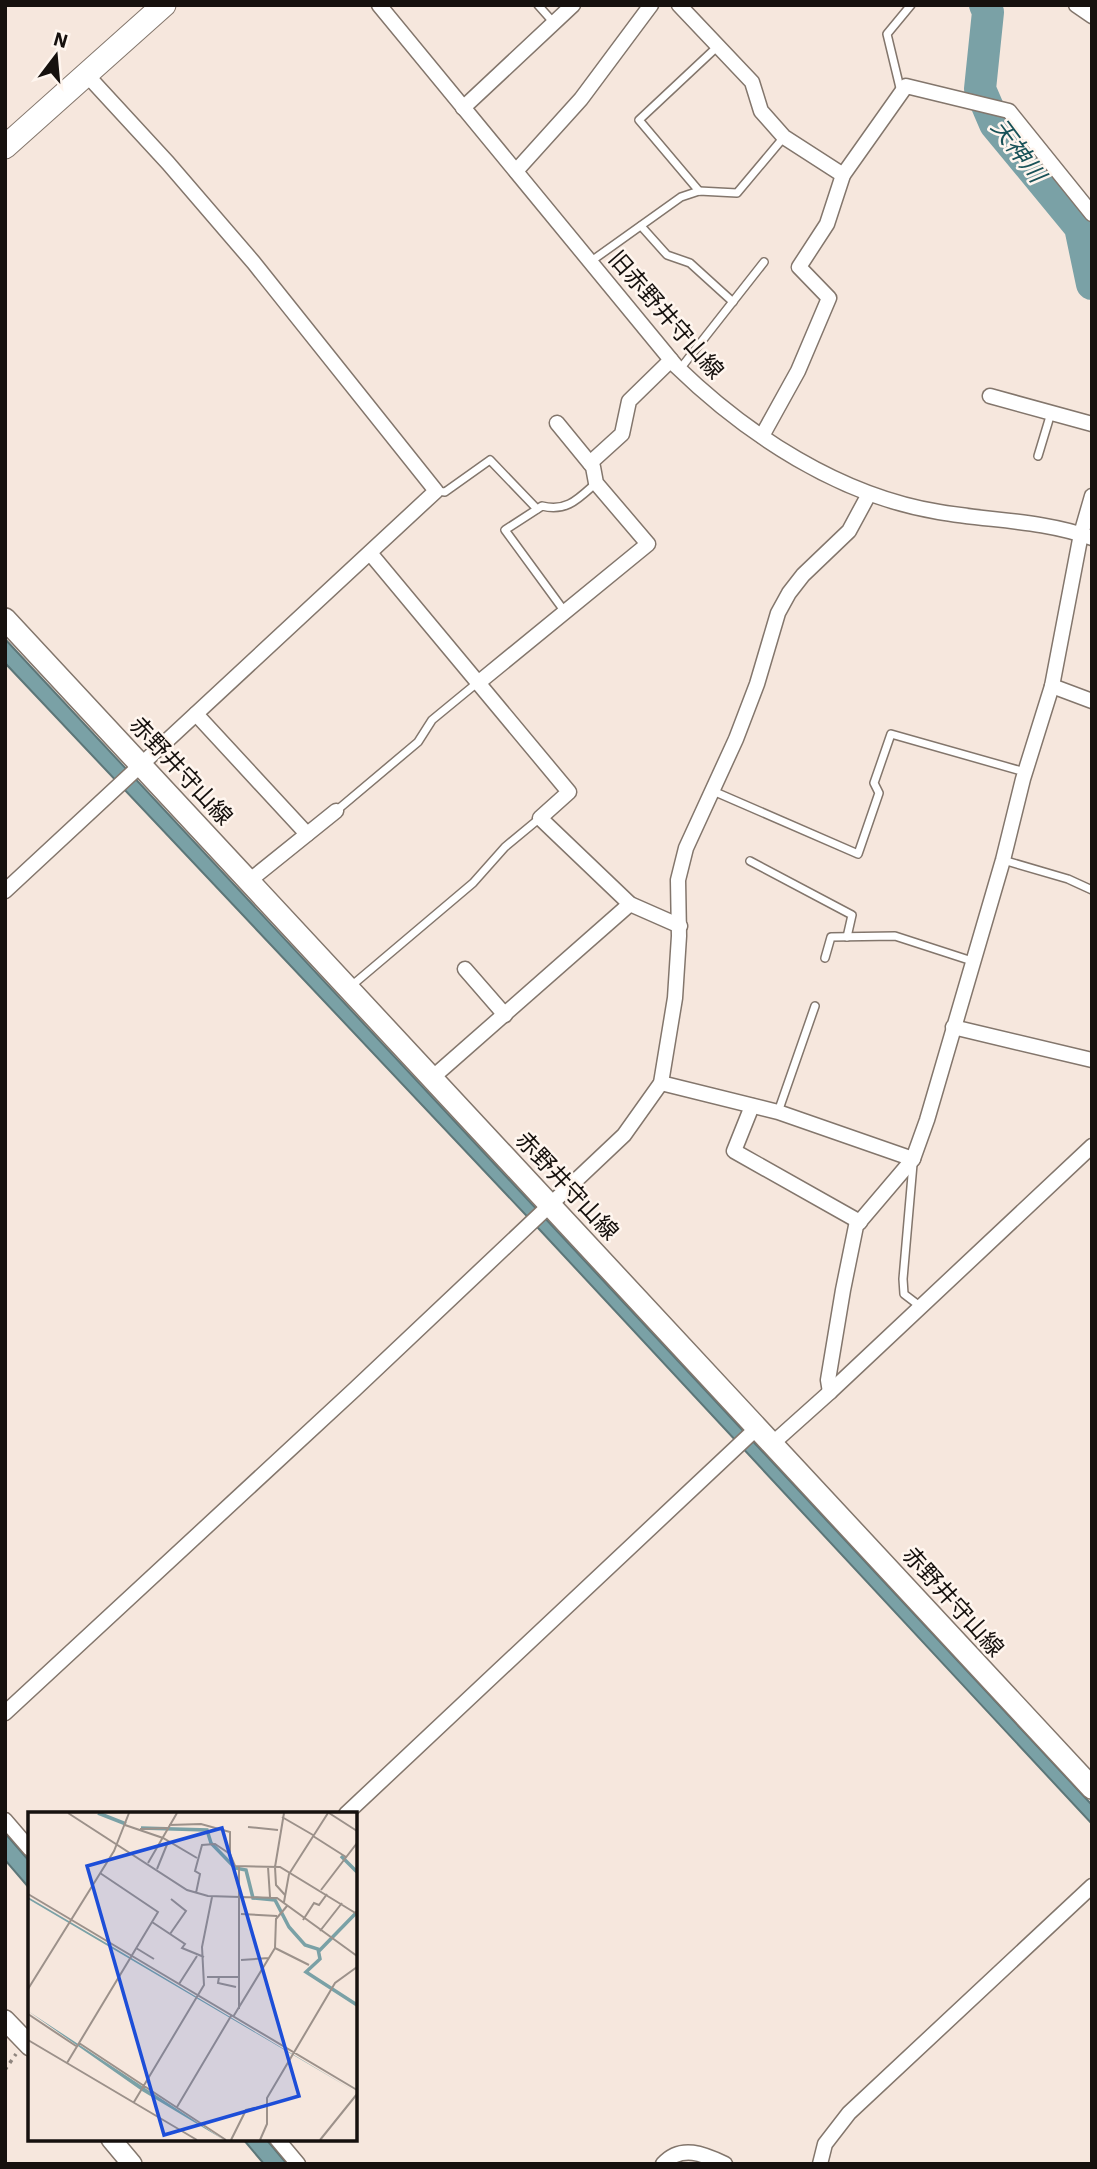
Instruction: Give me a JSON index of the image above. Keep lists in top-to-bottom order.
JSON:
{
  "streets": {
    "main road": ["赤野井守山線"],
    "street": ["旧赤野井守山線"]
  },
  "water": ["天神川"],
  "north": "top"
}
